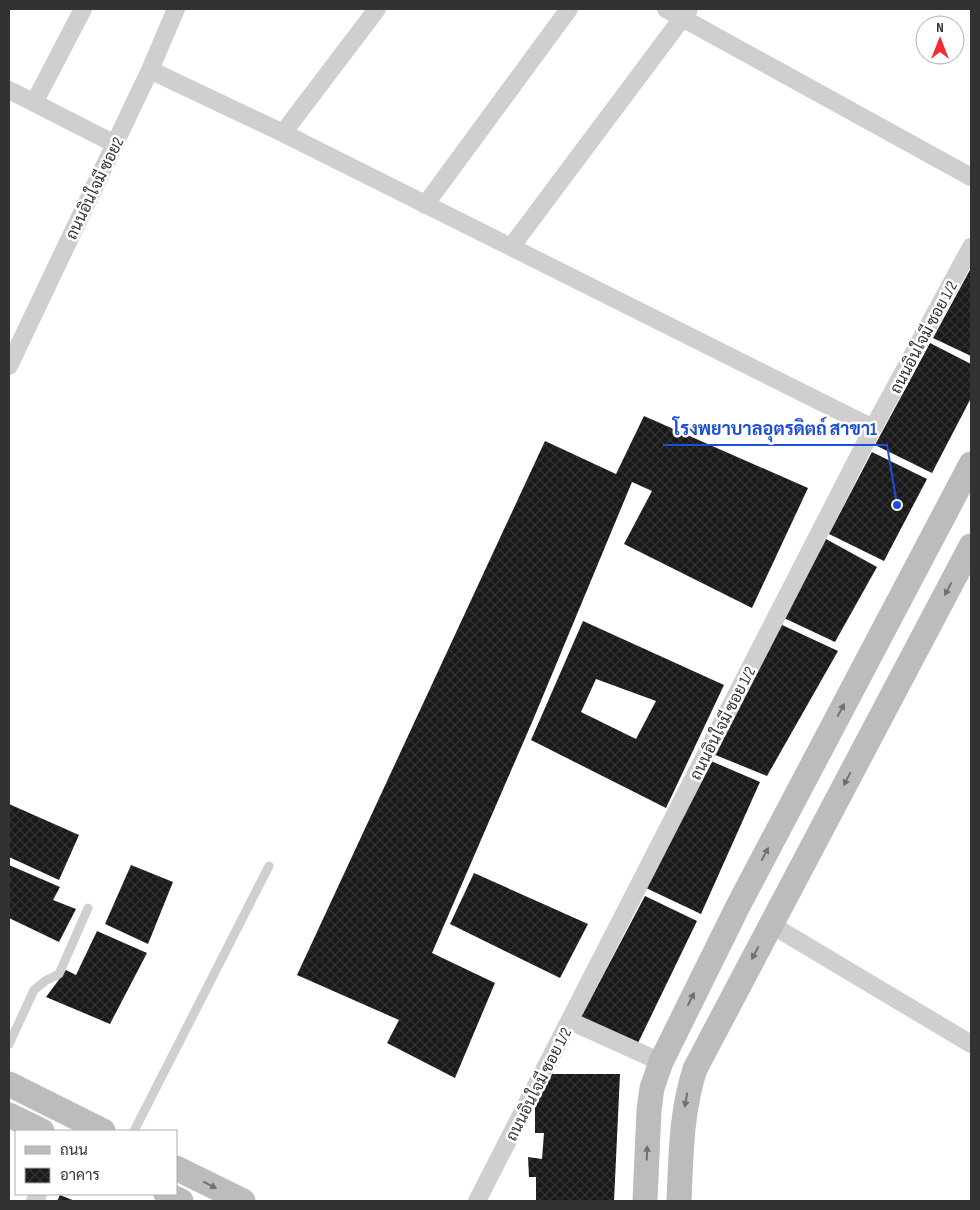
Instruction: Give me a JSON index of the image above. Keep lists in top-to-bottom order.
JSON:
{
  "streets": {
    "street": ["ถนนอินใจมี ซอย2", "ถนนอินใจมี ซอย 1/2"]
  },
  "places": ["โรงพยาบาลอุตรดิตถ์ สาขา1"],
  "legend": ["ถนน", "อาคาร"],
  "north": "top"
}
